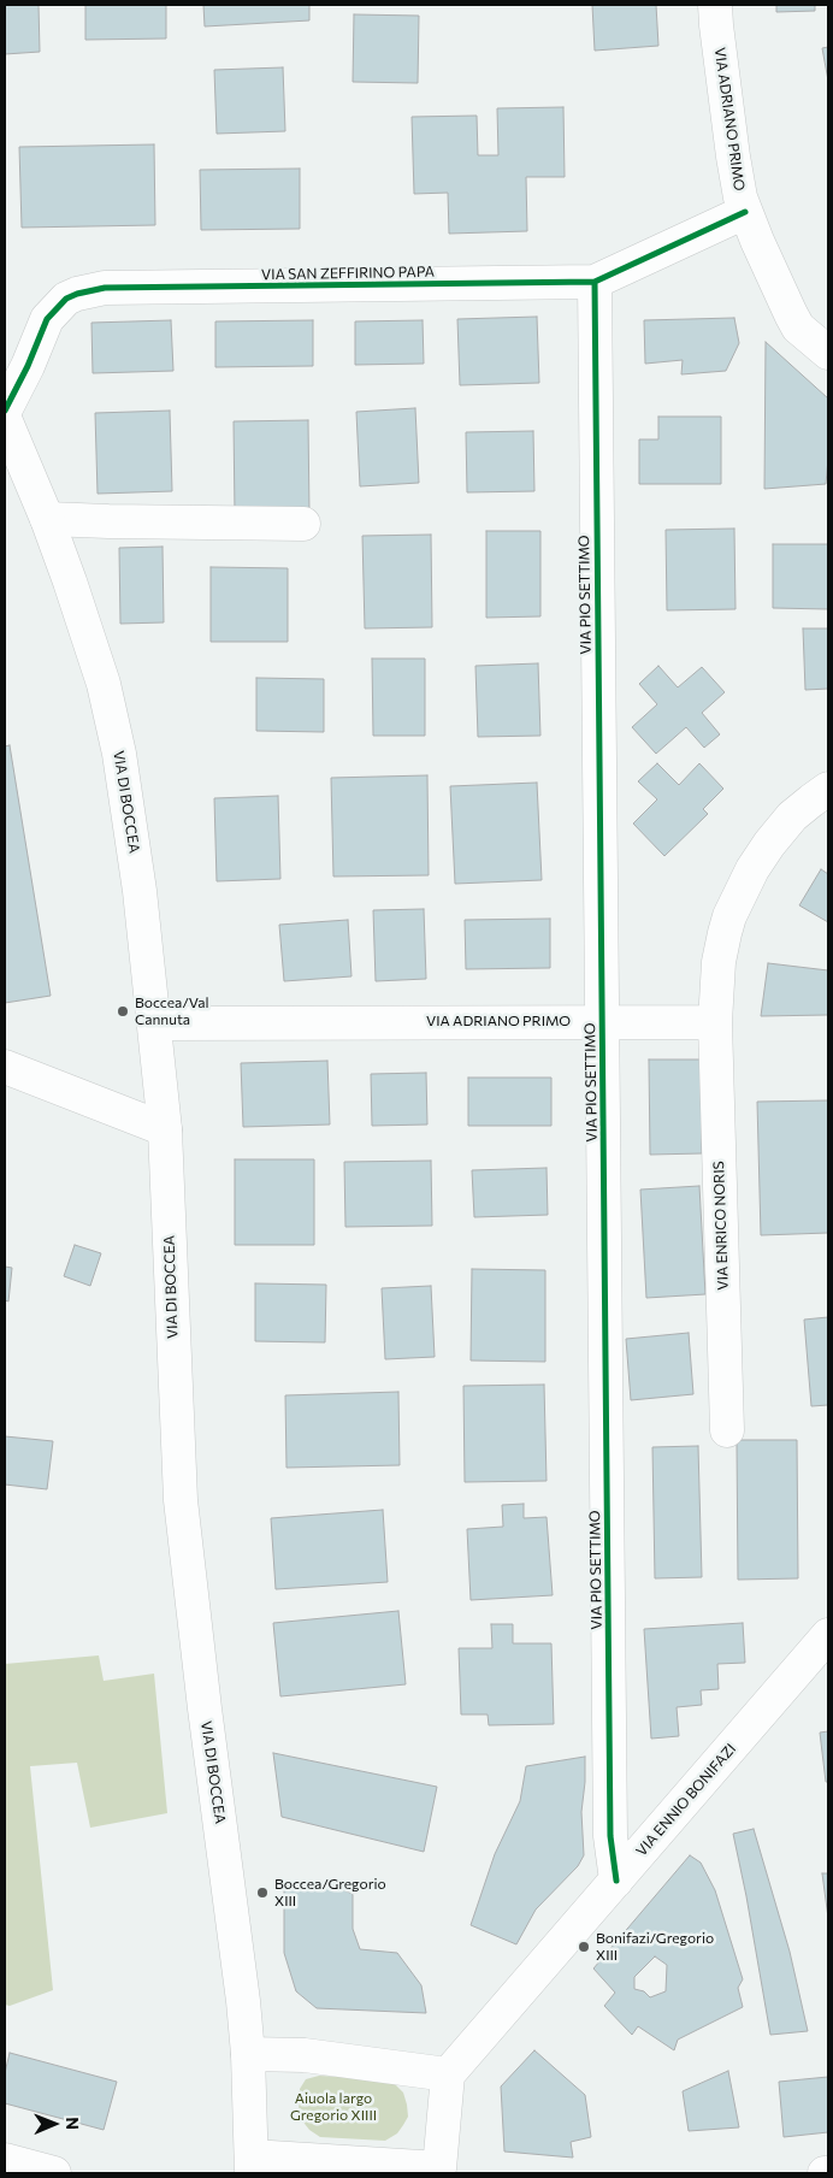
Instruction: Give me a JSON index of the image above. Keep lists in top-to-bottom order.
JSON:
{
  "streets": {
    "street": [
      "VIA ADRIANO PRIMO",
      "VIA SAN ZEFFIRINO PAPA",
      "VIA PIO SETTIMO",
      "VIA DI BOCCEA",
      "VIA ENRICO NORIS",
      "VIA ENNIO BONIFAZI"
    ]
  },
  "crossings": [
    ["VIA ADRIANO PRIMO", "VIA SAN ZEFFIRINO PAPA"],
    ["VIA ADRIANO PRIMO", "VIA PIO SETTIMO"],
    ["VIA ADRIANO PRIMO", "VIA DI BOCCEA"],
    ["VIA ADRIANO PRIMO", "VIA ENRICO NORIS"],
    ["VIA SAN ZEFFIRINO PAPA", "VIA PIO SETTIMO"],
    ["VIA PIO SETTIMO", "VIA ENNIO BONIFAZI"]
  ],
  "parks": ["Aiuola largo Gregorio XIIII"],
  "places": ["Boccea/Val Cannuta", "Boccea/Gregorio XIII", "Bonifazi/Gregorio XIII"],
  "north": "right"
}
